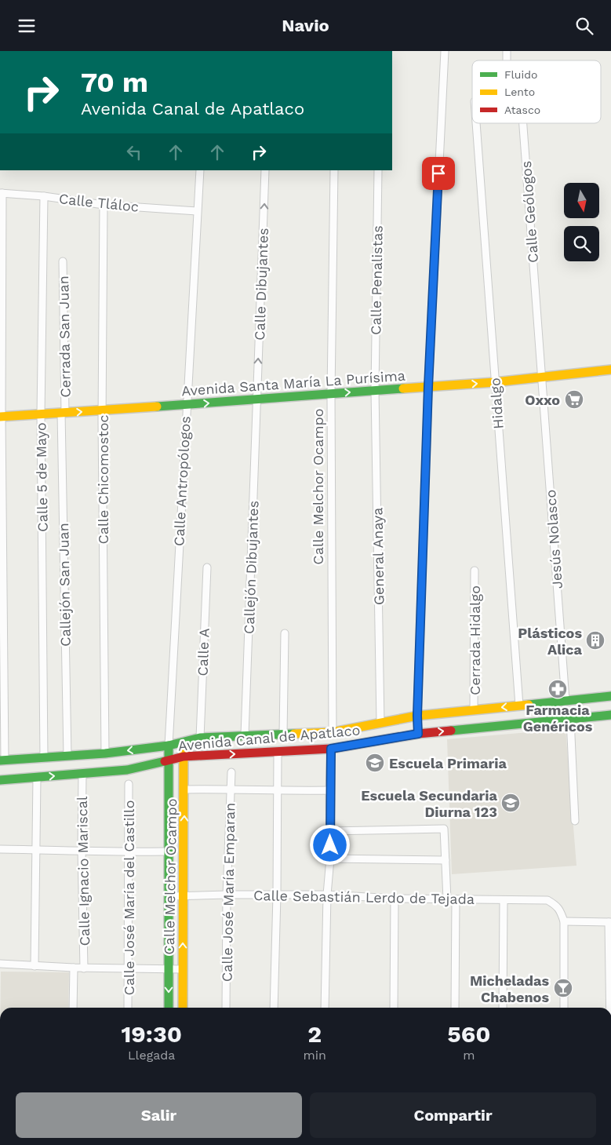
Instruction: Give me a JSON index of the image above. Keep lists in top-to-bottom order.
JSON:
{
  "streets": {
    "street": [
      "Calle Tláloc",
      "Calle Geólogos",
      "Calle Penalistas",
      "Calle Dibujantes",
      "Cerrada San Juan",
      "Avenida Santa María La Purísima",
      "Hidalgo",
      "Calle 5 de Mayo",
      "Calle Chicomostoc",
      "Calle Antropólogos",
      "Calle Melchor Ocampo",
      "Jesús Nolasco",
      "General Anaya",
      "Callejón Dibujantes",
      "Callejón San Juan",
      "Cerrada Hidalgo",
      "Calle A",
      "Avenida Canal de Apatlaco",
      "Calle Ignacio Mariscal",
      "Calle José María Emparan",
      "Calle Sebastián Lerdo de Tejada",
      "Calle José María del Castillo"
    ]
  },
  "crossings": [
    ["Calle Tláloc", "Calle 5 de Mayo"],
    ["Calle Tláloc", "Calle Chicomostoc"],
    ["Calle Tláloc", "Calle Antropólogos"],
    ["Calle Geólogos", "Avenida Santa María La Purísima"],
    ["Calle Geólogos", "Jesús Nolasco"],
    ["Calle Penalistas", "Avenida Santa María La Purísima"],
    ["Calle Penalistas", "General Anaya"],
    ["Calle Dibujantes", "Avenida Santa María La Purísima"],
    ["Calle Dibujantes", "Callejón Dibujantes"],
    ["Cerrada San Juan", "Avenida Santa María La Purísima"],
    ["Cerrada San Juan", "Callejón San Juan"],
    ["Avenida Santa María La Purísima", "Hidalgo"],
    ["Avenida Santa María La Purísima", "Calle 5 de Mayo"],
    ["Avenida Santa María La Purísima", "Calle Chicomostoc"],
    ["Avenida Santa María La Purísima", "Calle Antropólogos"],
    ["Avenida Santa María La Purísima", "Calle Melchor Ocampo"],
    ["Avenida Santa María La Purísima", "Jesús Nolasco"],
    ["Avenida Santa María La Purísima", "General Anaya"],
    ["Avenida Santa María La Purísima", "Callejón Dibujantes"],
    ["Avenida Santa María La Purísima", "Callejón San Juan"],
    ["Hidalgo", "Avenida Canal de Apatlaco"],
    ["Calle 5 de Mayo", "Avenida Canal de Apatlaco"],
    ["Calle Chicomostoc", "Avenida Canal de Apatlaco"],
    ["Calle Antropólogos", "Calle Melchor Ocampo"],
    ["Calle Antropólogos", "Avenida Canal de Apatlaco"],
    ["Calle Melchor Ocampo", "Avenida Canal de Apatlaco"],
    ["Calle Melchor Ocampo", "Calle Sebastián Lerdo de Tejada"],
    ["Jesús Nolasco", "Avenida Canal de Apatlaco"],
    ["General Anaya", "Avenida Canal de Apatlaco"],
    ["Callejón Dibujantes", "Avenida Canal de Apatlaco"],
    ["Callejón San Juan", "Avenida Canal de Apatlaco"],
    ["Cerrada Hidalgo", "Avenida Canal de Apatlaco"],
    ["Calle A", "Avenida Canal de Apatlaco"],
    ["Avenida Canal de Apatlaco", "Calle Ignacio Mariscal"],
    ["Calle José María Emparan", "Calle Sebastián Lerdo de Tejada"]
  ],
  "one_way": ["Calle Dibujantes", "Avenida Santa María La Purísima"],
  "places": {
    "supermarket": ["Oxxo"],
    "building": ["Plásticos Alica"],
    "pharmacy": ["Farmacia Genéricos"],
    "school or university": ["Escuela Primaria", "Escuela Secundaria Diurna 123"],
    "bar": ["Micheladas Chabenos"]
  },
  "legend": ["Fluido", "Lento", "Atasco"],
  "north": "bottom",
  "page": {
    "header": "Navio",
    "turn": ["70 m", "Avenida Canal de Apatlaco"],
    "eta": [
      "19:30",
      "Llegada",
      "2",
      "min",
      "560",
      "m"
    ],
    "buttons": ["Salir", "Compartir"]
  }
}
